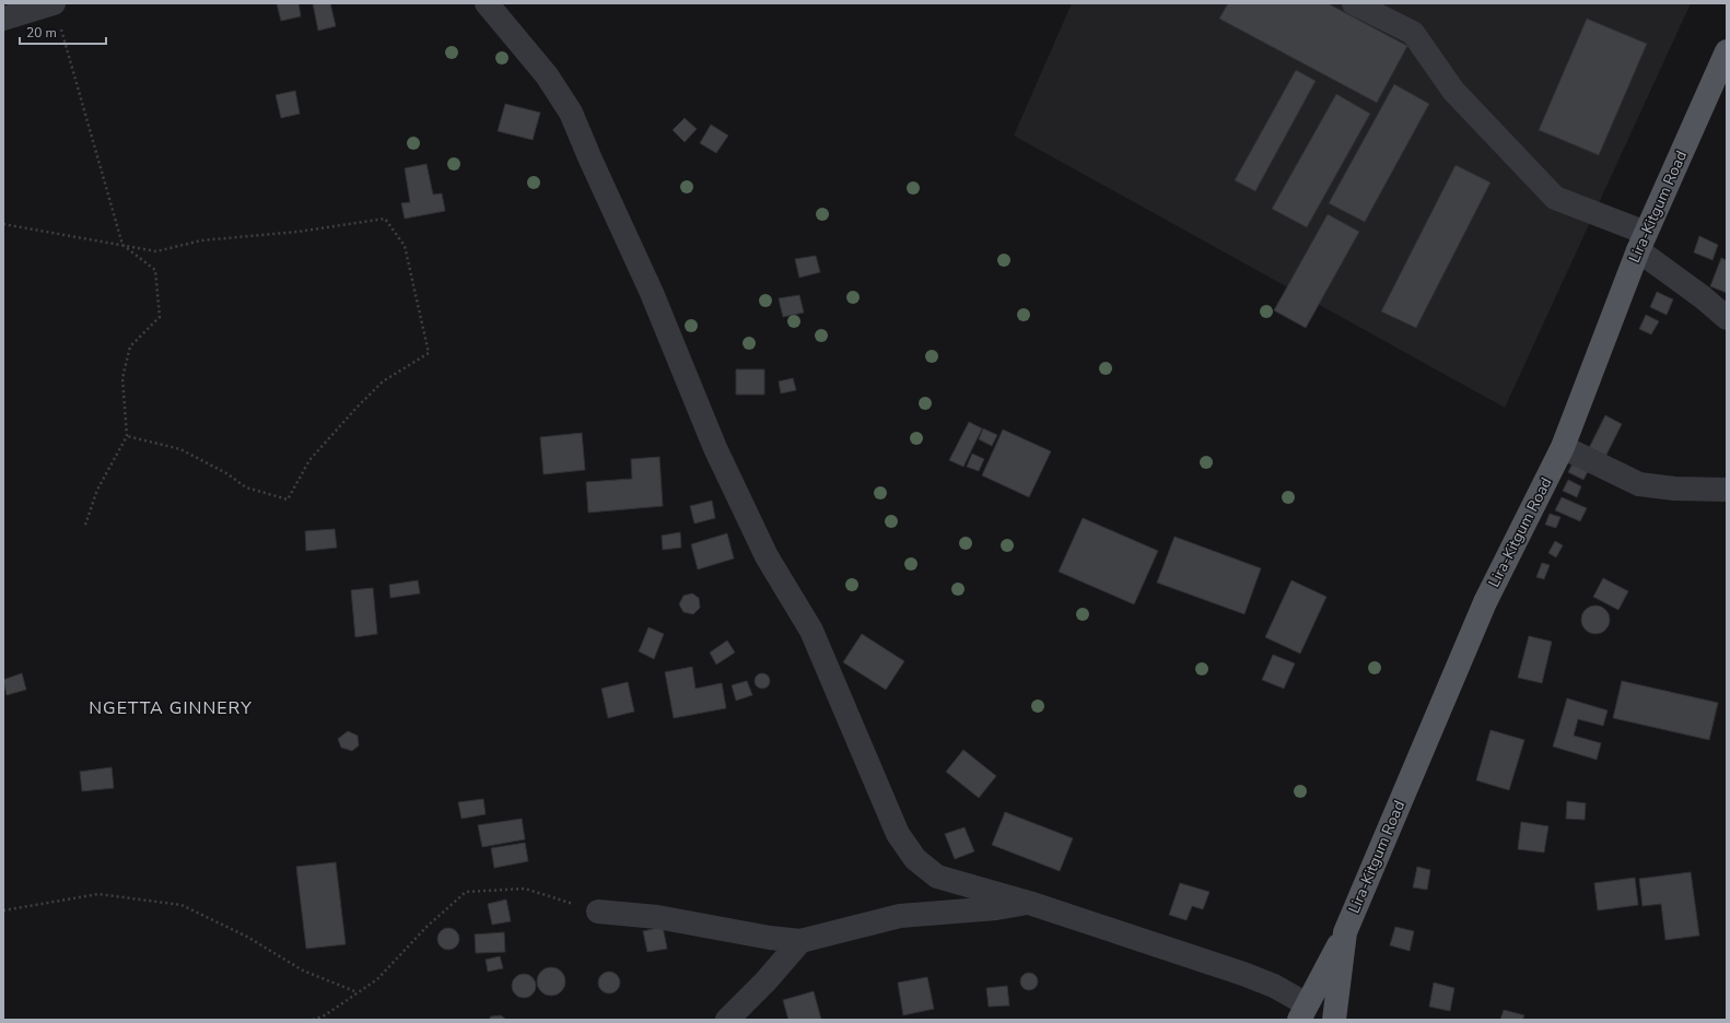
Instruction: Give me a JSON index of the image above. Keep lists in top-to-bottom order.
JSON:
{
  "streets": {
    "main road": ["Lira-Kitgum Road"]
  },
  "districts": ["NGETTA GINNERY"],
  "scale_bar": "20 m"
}
